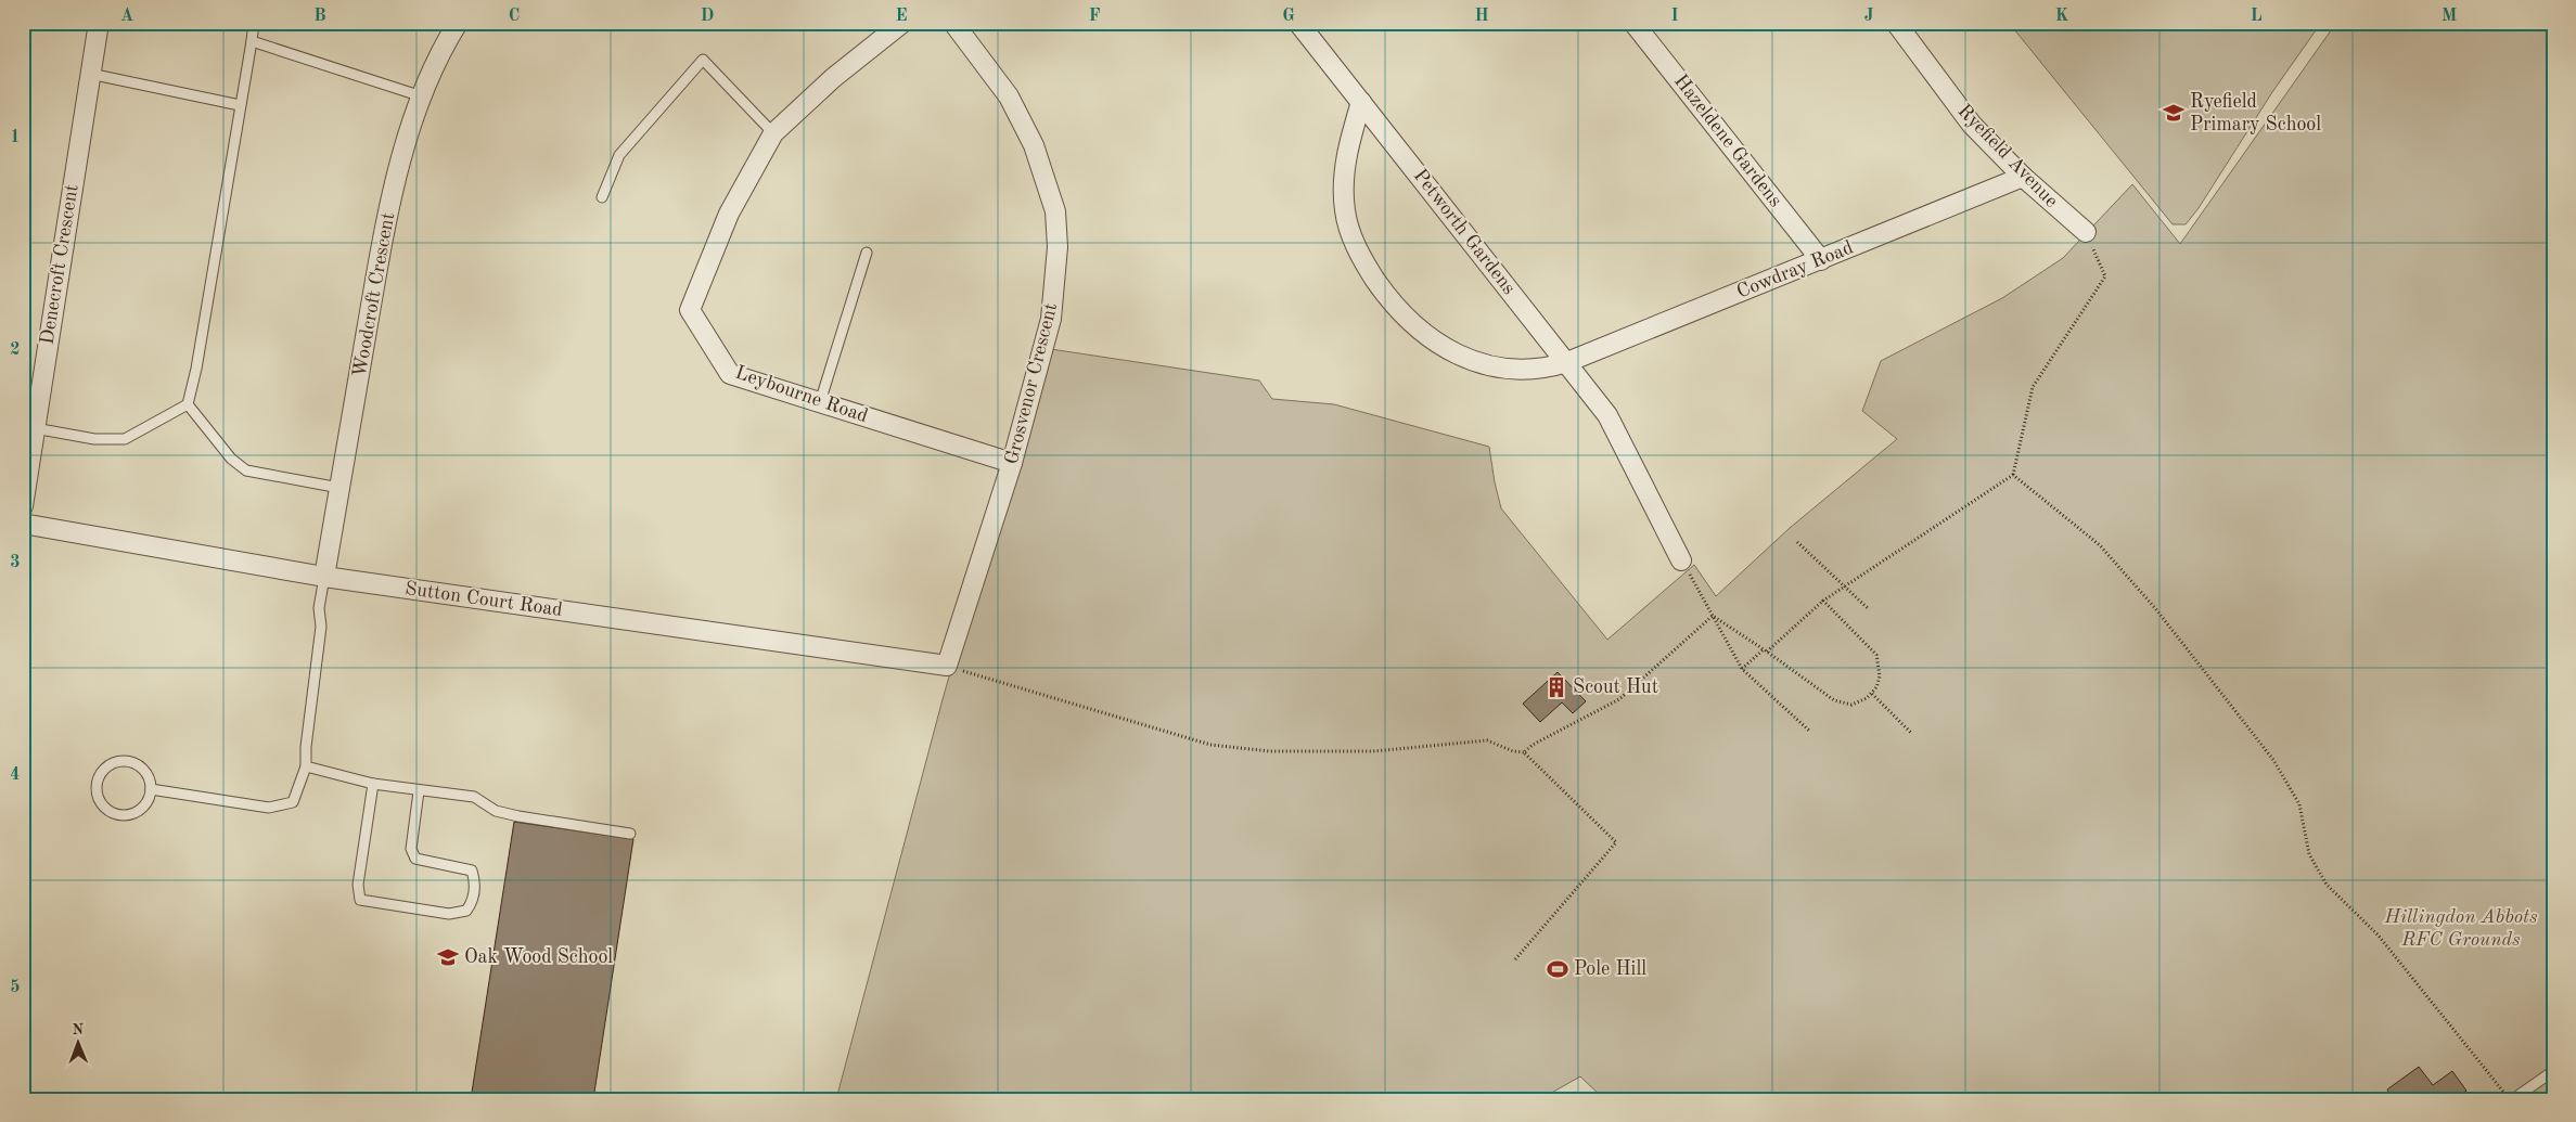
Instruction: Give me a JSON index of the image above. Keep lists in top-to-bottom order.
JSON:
{
  "streets": {
    "street": [
      "Hazeldene Gardens",
      "Ryefield Avenue",
      "Petworth Gardens",
      "Denecroft Crescent",
      "Cowdray Road",
      "Woodcroft Crescent",
      "Grosvenor Crescent",
      "Leybourne Road",
      "Sutton Court Road"
    ]
  },
  "crossings": [
    ["Hazeldene Gardens", "Cowdray Road"],
    ["Ryefield Avenue", "Cowdray Road"],
    ["Petworth Gardens", "Cowdray Road"],
    ["Woodcroft Crescent", "Sutton Court Road"],
    ["Grosvenor Crescent", "Leybourne Road"],
    ["Grosvenor Crescent", "Sutton Court Road"]
  ],
  "parks": ["Hillingdon Abbots RFC Grounds"],
  "places": {
    "school or university": ["Ryefield Primary School", "Oak Wood School"],
    "building": ["Scout Hut"],
    "sports": ["Pole Hill"]
  },
  "north": "top",
  "grid": {
    "columns": [
      "A",
      "B",
      "C",
      "D",
      "E",
      "F",
      "G",
      "H",
      "I",
      "J",
      "K",
      "L",
      "M"
    ],
    "rows": [
      "1",
      "2",
      "3",
      "4",
      "5"
    ]
  }
}
